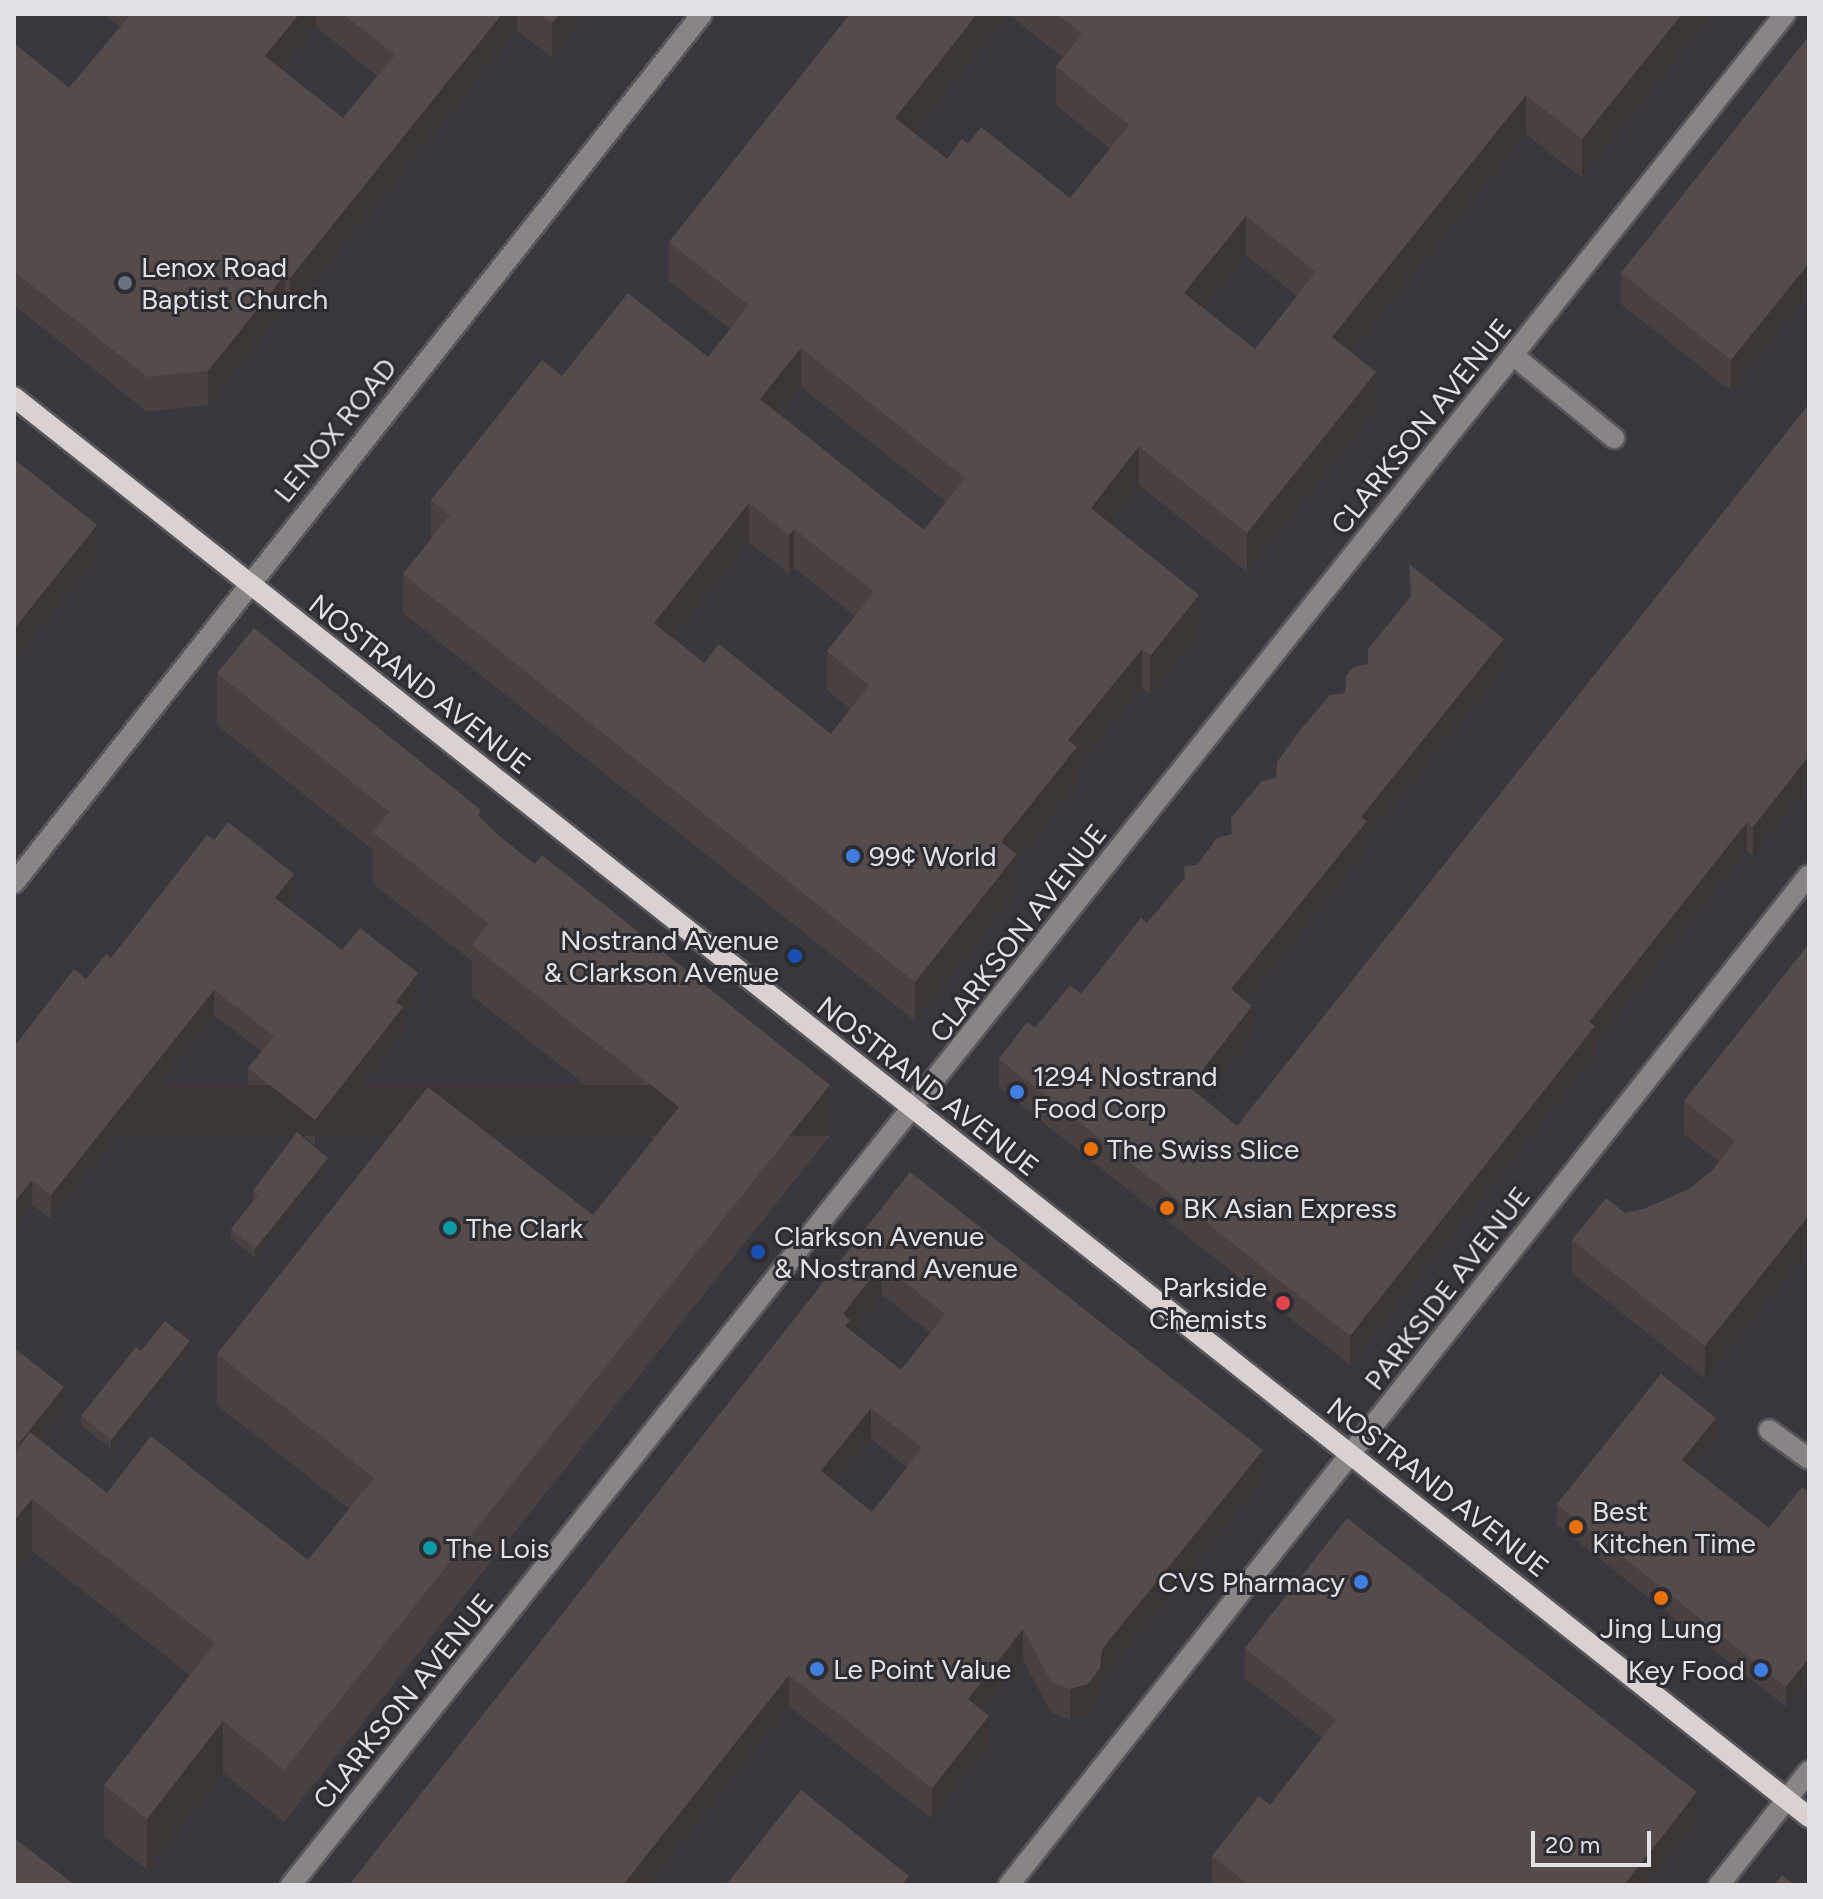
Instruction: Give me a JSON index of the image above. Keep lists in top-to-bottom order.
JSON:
{
  "streets": {
    "main road": ["NOSTRAND AVENUE"],
    "street": ["CLARKSON AVENUE", "LENOX ROAD", "PARKSIDE AVENUE"]
  },
  "crossings": [
    ["CLARKSON AVENUE", "NOSTRAND AVENUE"],
    ["LENOX ROAD", "NOSTRAND AVENUE"],
    ["NOSTRAND AVENUE", "PARKSIDE AVENUE"]
  ],
  "places": [
    "Lenox Road Baptist Church",
    "99¢ World",
    "Nostrand Avenue & Clarkson Avenue",
    "1294 Nostrand Food Corp",
    "The Swiss Slice",
    "BK Asian Express",
    "The Clark",
    "Clarkson Avenue & Nostrand Avenue",
    "Parkside Chemists",
    "Best Kitchen Time",
    "The Lois",
    "CVS Pharmacy",
    "Jing Lung",
    "Le Point Value",
    "Key Food"
  ],
  "scale_bar": "20 m"
}
